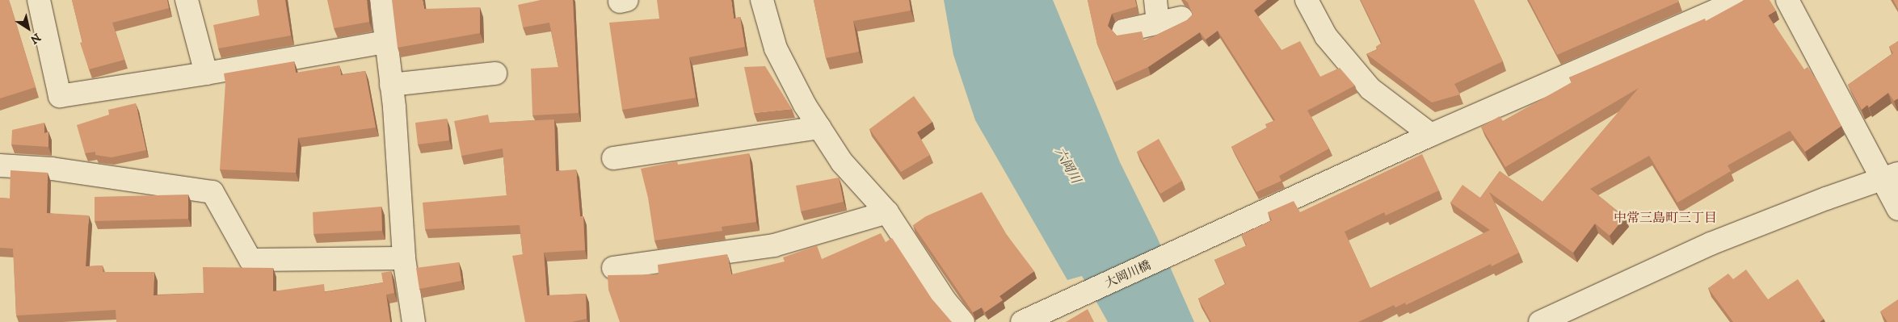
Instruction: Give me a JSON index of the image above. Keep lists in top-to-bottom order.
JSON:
{
  "streets": {
    "street": ["大岡川橋"]
  },
  "districts": ["中常三島町三丁目"],
  "water": ["六岡川"],
  "north": "bottom right"
}
